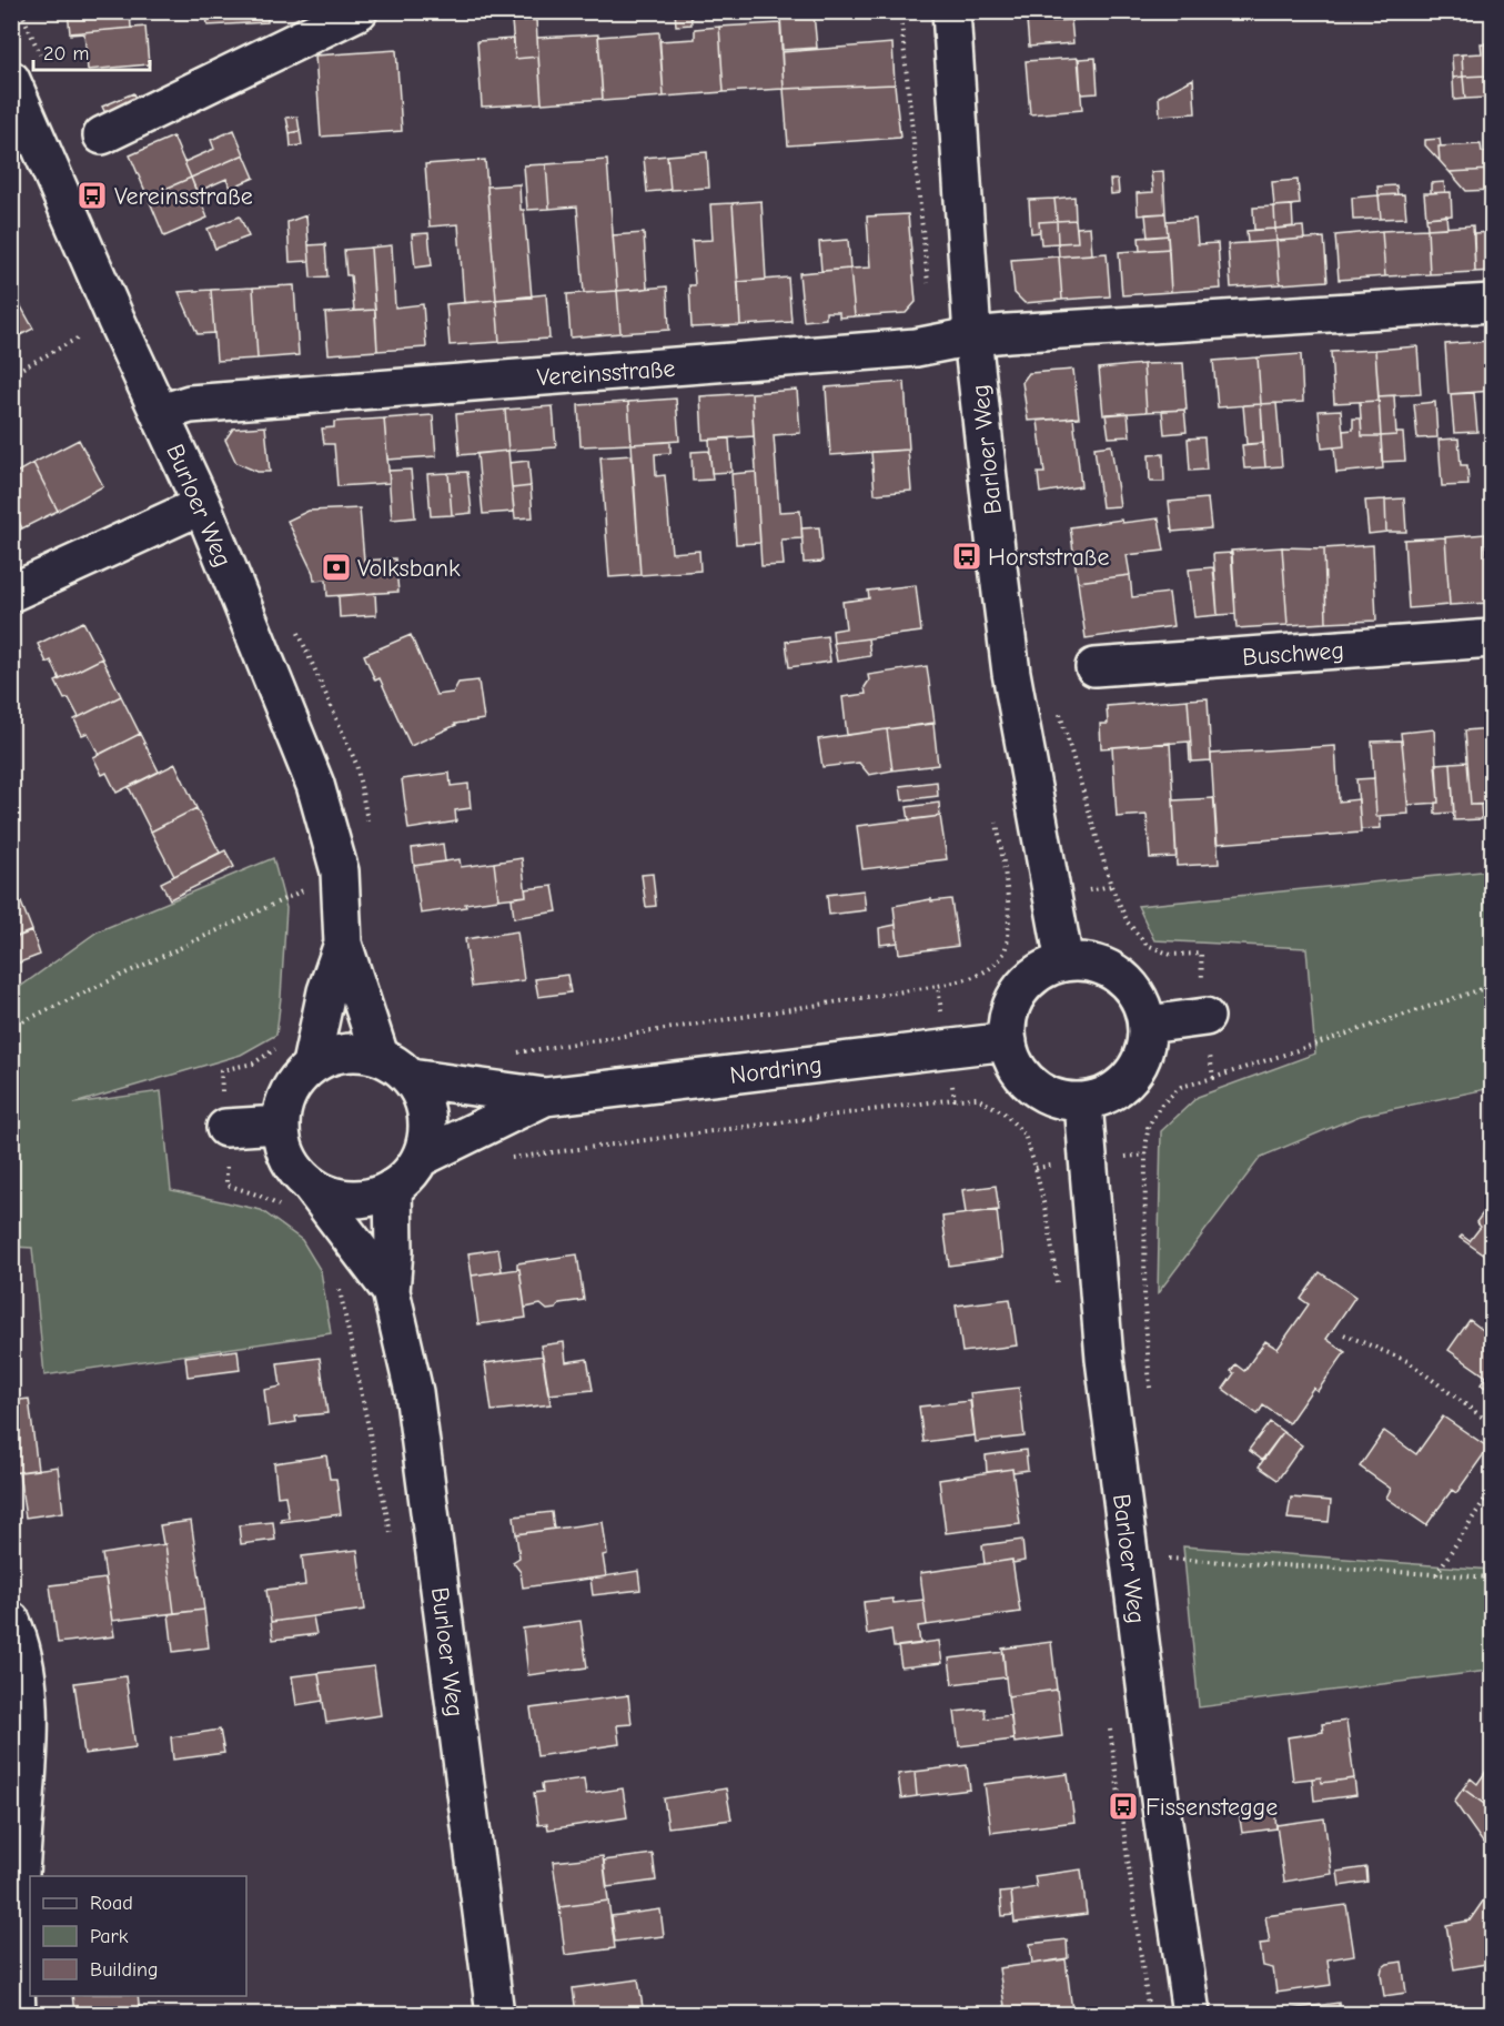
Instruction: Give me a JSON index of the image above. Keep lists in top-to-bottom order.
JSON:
{
  "streets": {
    "street": [
      "Vereinsstraße",
      "Barloer Weg",
      "Burloer Weg",
      "Buschweg",
      "Nordring"
    ]
  },
  "crossings": [
    ["Vereinsstraße", "Barloer Weg"],
    ["Vereinsstraße", "Burloer Weg"],
    ["Barloer Weg", "Nordring"],
    ["Burloer Weg", "Nordring"]
  ],
  "places": {
    "bus stop": ["Vereinsstraße", "Horststraße", "Fissenstegge"],
    "bank": ["Volksbank"]
  },
  "legend": ["Road", "Park", "Building"],
  "scale_bar": "20 m"
}
